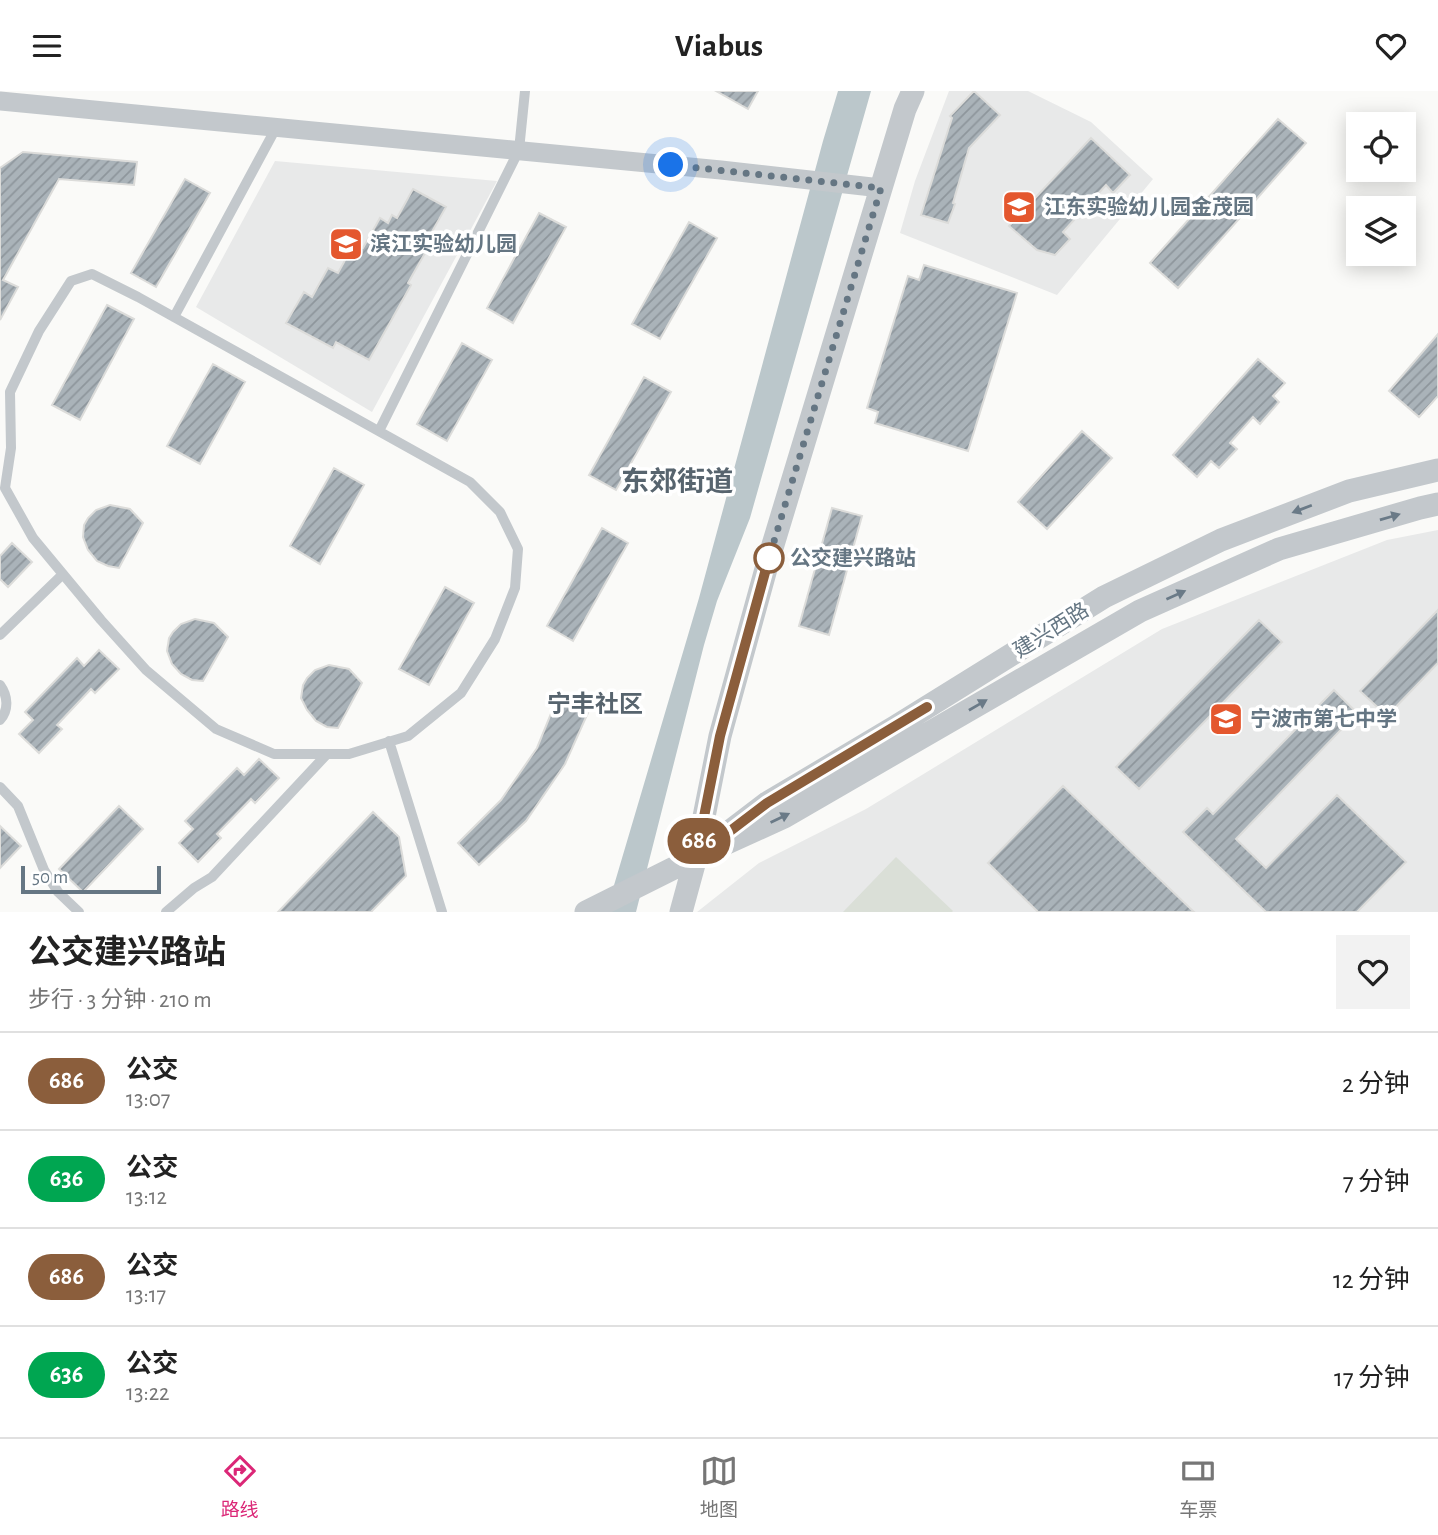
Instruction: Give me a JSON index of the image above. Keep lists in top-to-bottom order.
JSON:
{
  "streets": {
    "street": ["建兴西路"]
  },
  "districts": ["东郊街道", "宁丰社区"],
  "places": {
    "school or university": ["江东实验幼儿园金茂园", "滨江实验幼儿园", "宁波市第七中学"],
    "other": ["公交建兴路站"]
  },
  "lines": ["bus line 686"],
  "scale_bar": "50 m",
  "page": {
    "header": "Viabus",
    "on_map": "686",
    "scale": "50 m",
    "heading": ["公交建兴路站", "步行 · 3 分钟 · 210 m"],
    "list": [
      {
        "mark": "686",
        "name": "公交",
        "note": "13:07",
        "value": "2 分钟"
      },
      {
        "mark": "636",
        "name": "公交",
        "note": "13:12",
        "value": "7 分钟"
      },
      {
        "mark": "686",
        "name": "公交",
        "note": "13:17",
        "value": "12 分钟"
      },
      {
        "mark": "636",
        "name": "公交",
        "note": "13:22",
        "value": "17 分钟"
      }
    ],
    "tabs": ["路线", "地图", "车票"]
  }
}
